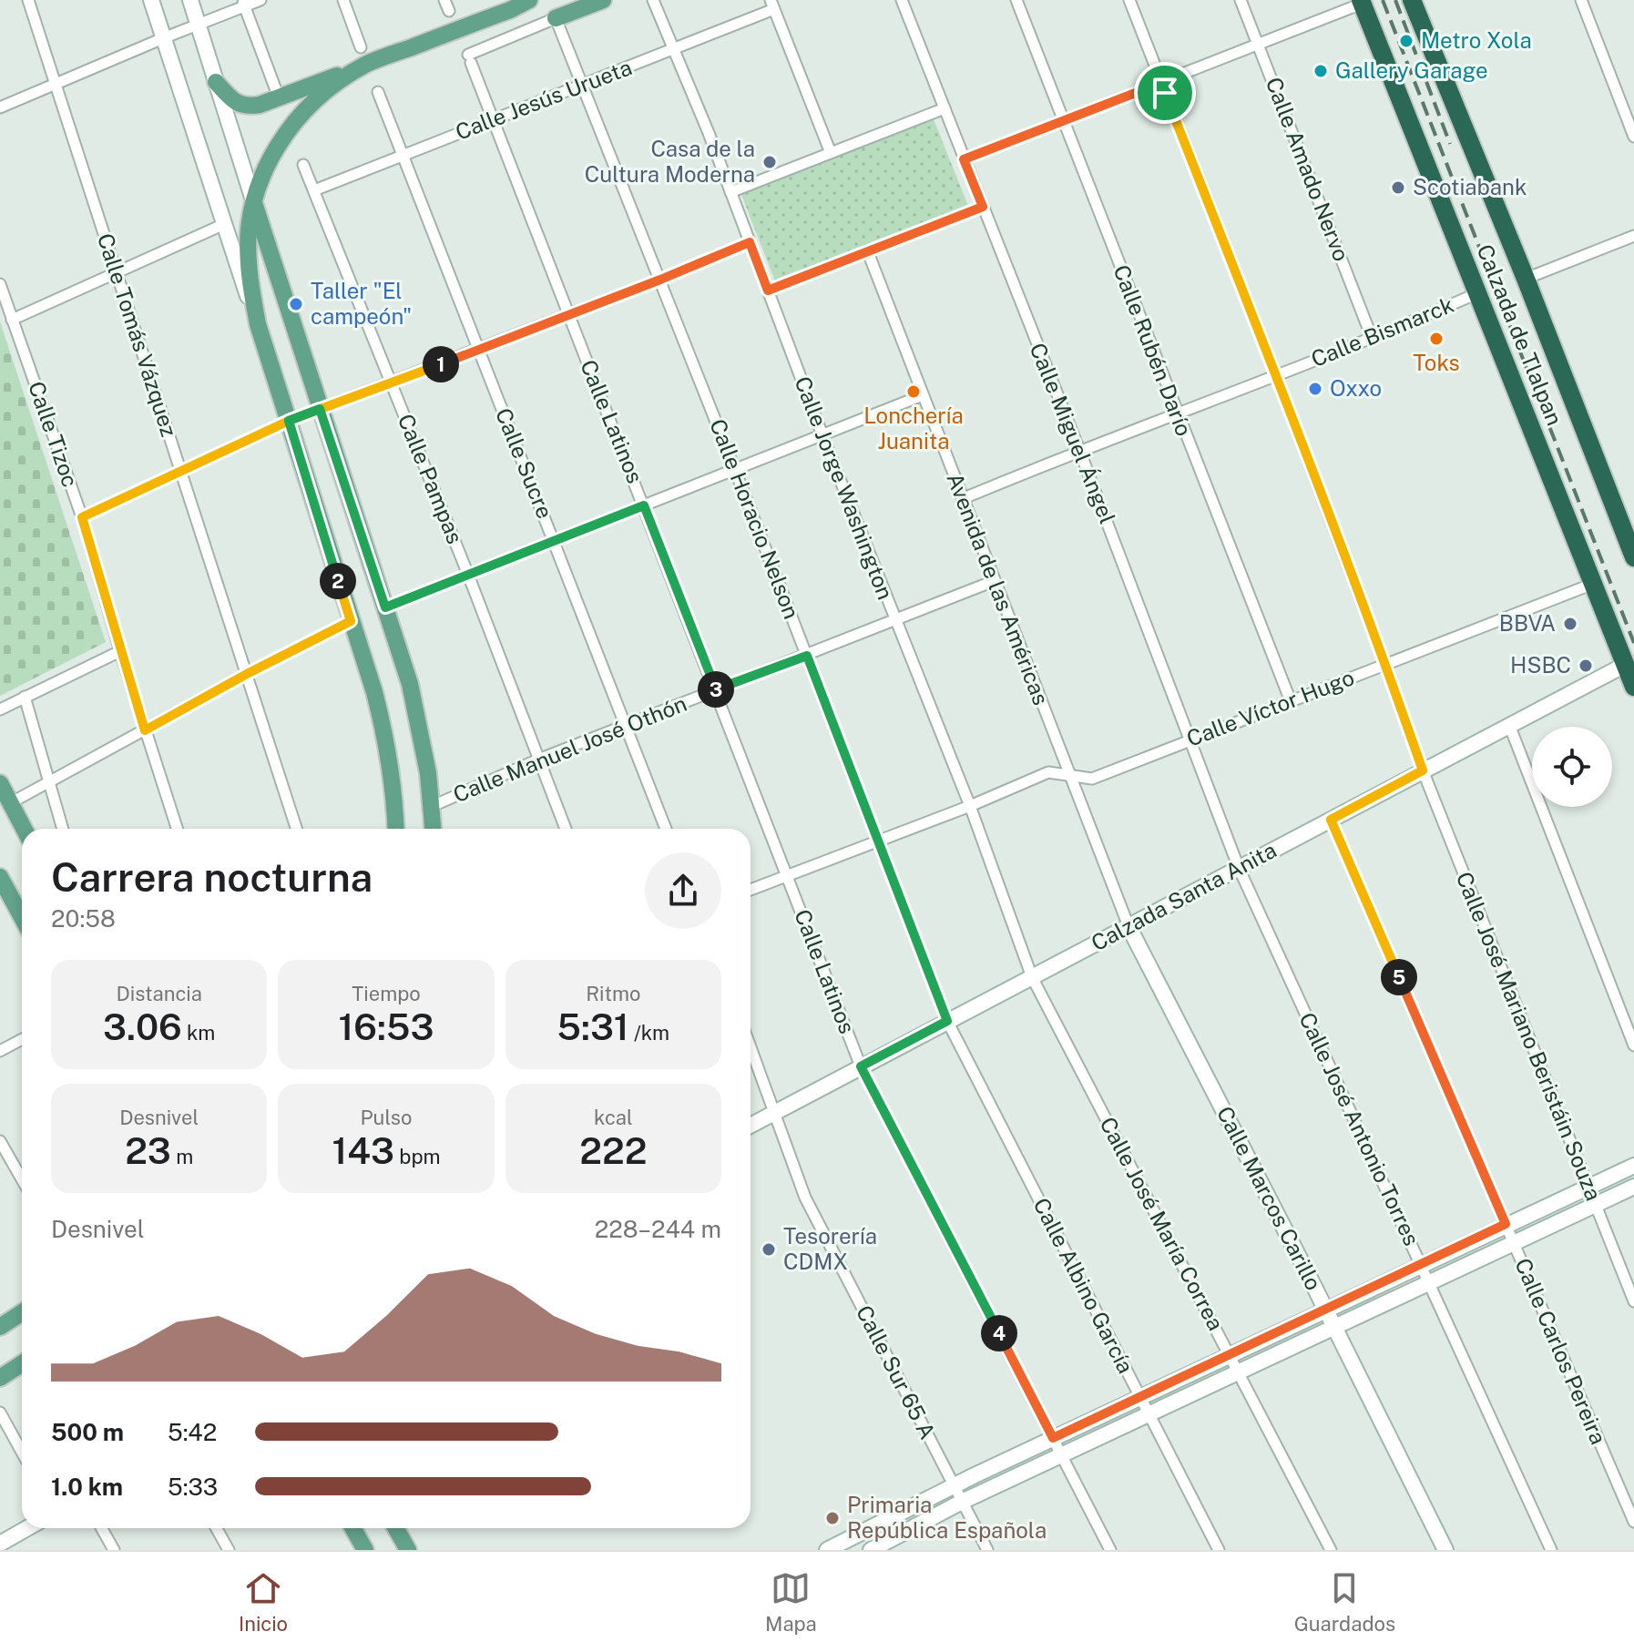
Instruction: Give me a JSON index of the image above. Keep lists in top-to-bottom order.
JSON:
{
  "streets": {
    "highway": ["Calzada de Tlalpan"],
    "street": [
      "Calle Jesús Urueta",
      "Calle Amado Nervo",
      "Calle Bismarck",
      "Calle Tomás Vázquez",
      "Calle Rubén Darío",
      "Calle Latinos",
      "Calle Miguel Ángel",
      "Calle Tizoc",
      "Calle Sucre",
      "Calle Pampas",
      "Calle Jorge Washington",
      "Calle Horacio Nelson",
      "Avenida de las Américas",
      "Calle Víctor Hugo",
      "Calle Manuel José Othón",
      "Calzada Santa Anita",
      "Calle José Mariano Beristáin Souza",
      "Calle José Antonio Torres",
      "Calle Marcos Carillo",
      "Calle José María Correa",
      "Calle Albino García",
      "Calle Carlos Pereira",
      "Calle Sur 65 A"
    ]
  },
  "crossings": [
    ["Calle Jesús Urueta", "Calle Latinos"],
    ["Calle Jesús Urueta", "Calle Sucre"],
    ["Calle Jesús Urueta", "Calle Pampas"],
    ["Calle Jesús Urueta", "Calle Jorge Washington"],
    ["Calle Jesús Urueta", "Calle Horacio Nelson"],
    ["Calle Amado Nervo", "Calle Bismarck"],
    ["Calle Bismarck", "Calzada de Tlalpan"],
    ["Calle Bismarck", "Calle Rubén Darío"],
    ["Calle Bismarck", "Calle Miguel Ángel"],
    ["Calle Bismarck", "Avenida de las Américas"],
    ["Calle Bismarck", "Calle José Mariano Beristáin Souza"],
    ["Calzada de Tlalpan", "Calle Víctor Hugo"],
    ["Calzada de Tlalpan", "Calzada Santa Anita"],
    ["Calle Rubén Darío", "Calle Víctor Hugo"],
    ["Calle Latinos", "Calle Horacio Nelson"],
    ["Calle Latinos", "Calle Víctor Hugo"],
    ["Calle Latinos", "Calle Manuel José Othón"],
    ["Calle Latinos", "Calzada Santa Anita"],
    ["Calle Miguel Ángel", "Calle Víctor Hugo"],
    ["Calle Miguel Ángel", "Calzada Santa Anita"],
    ["Calle Miguel Ángel", "Calle José Antonio Torres"],
    ["Calle Sucre", "Calle Manuel José Othón"],
    ["Calle Pampas", "Calle Manuel José Othón"],
    ["Calle Jorge Washington", "Calle Víctor Hugo"],
    ["Calle Jorge Washington", "Calle Manuel José Othón"],
    ["Calle Jorge Washington", "Calzada Santa Anita"],
    ["Calle Jorge Washington", "Calle José María Correa"],
    ["Calle Horacio Nelson", "Calle Víctor Hugo"],
    ["Calle Horacio Nelson", "Calle Manuel José Othón"],
    ["Calle Horacio Nelson", "Calzada Santa Anita"],
    ["Calle Horacio Nelson", "Calle Albino García"],
    ["Avenida de las Américas", "Calle Víctor Hugo"],
    ["Avenida de las Américas", "Calle Manuel José Othón"],
    ["Avenida de las Américas", "Calzada Santa Anita"],
    ["Avenida de las Américas", "Calle Marcos Carillo"],
    ["Calle Víctor Hugo", "Calle José Mariano Beristáin Souza"],
    ["Calzada Santa Anita", "Calle José Mariano Beristáin Souza"],
    ["Calzada Santa Anita", "Calle José Antonio Torres"],
    ["Calzada Santa Anita", "Calle Marcos Carillo"],
    ["Calzada Santa Anita", "Calle José María Correa"],
    ["Calzada Santa Anita", "Calle Albino García"],
    ["Calzada Santa Anita", "Calle Carlos Pereira"],
    ["Calzada Santa Anita", "Calle Sur 65 A"]
  ],
  "places": [
    "Metro Xola",
    "Gallery Garage",
    "Casa de la Cultura Moderna",
    "Scotiabank",
    "Taller \"El campeón\"",
    "Toks",
    "Oxxo",
    "Lonchería Juanita",
    "BBVA",
    "HSBC",
    "Tesorería CDMX",
    "Primaria República Española"
  ],
  "page": {
    "pins": [
      "1",
      "2",
      "3",
      "5",
      "4"
    ],
    "heading": ["Carrera nocturna", "20:58"],
    "stats": [
      ["Distancia", "3.06 km"],
      ["Tiempo", "16:53"],
      ["Ritmo", "5:31 /km"],
      ["Desnivel", "23 m"],
      ["Pulso", "143 bpm"],
      ["kcal", "222"]
    ],
    "chart": ["Desnivel", "228–244 m"],
    "list": [
      {
        "name": "500 m",
        "note": "5:42"
      },
      {
        "name": "1.0 km",
        "note": "5:33"
      }
    ],
    "tabs": ["Inicio", "Mapa", "Guardados"]
  }
}
